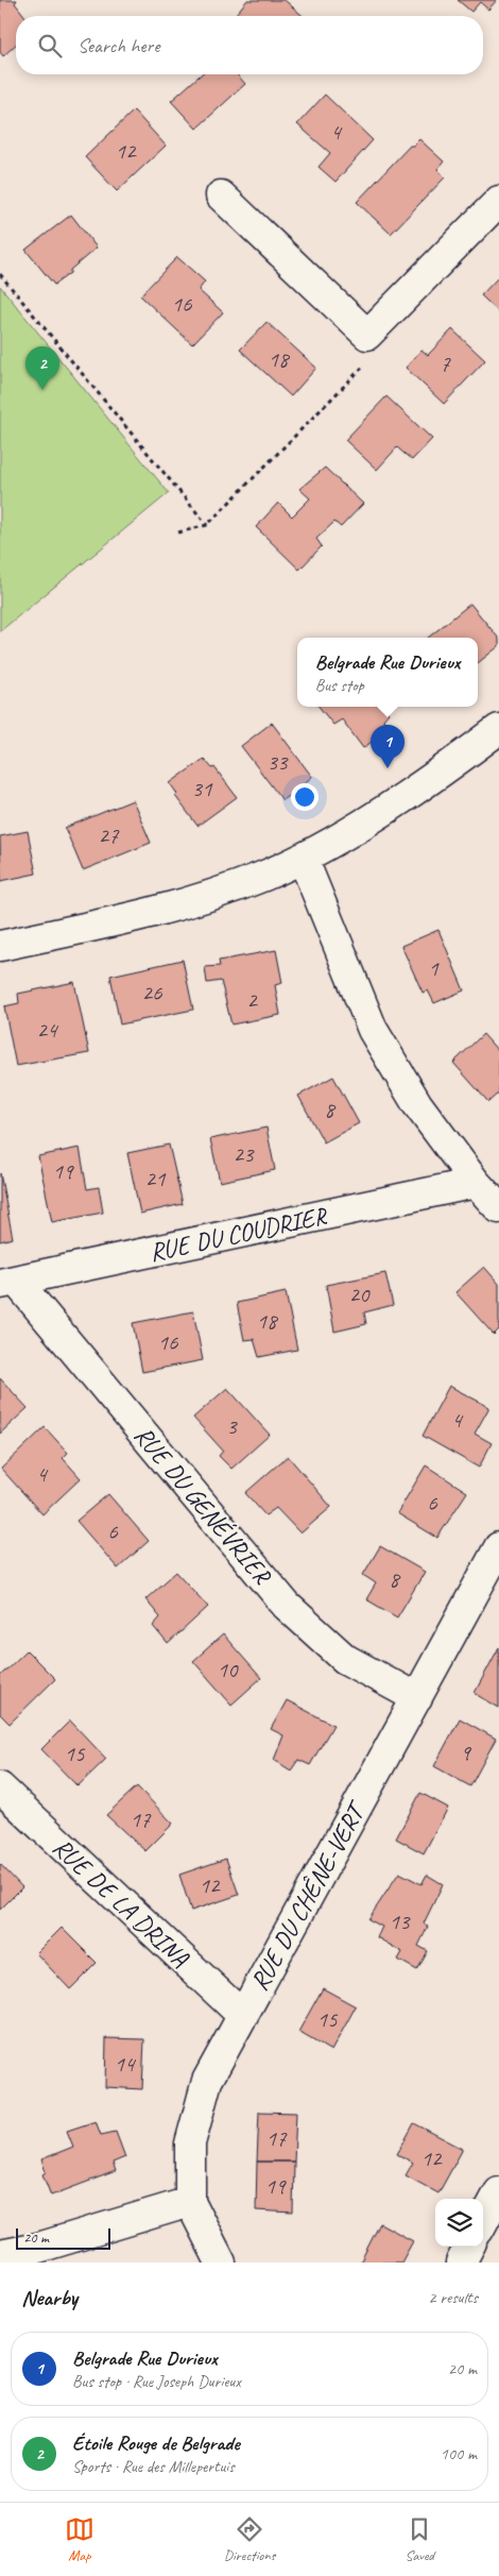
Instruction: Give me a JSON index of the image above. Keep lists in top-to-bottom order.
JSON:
{
  "streets": {
    "street": [
      "RUE DU COUDRIER",
      "RUE DU GENÉVRIER",
      "RUE DU CHÊNE-VERT",
      "RUE DE LA DRINA"
    ]
  },
  "crossings": [
    ["RUE DU COUDRIER", "RUE DU GENÉVRIER"],
    ["RUE DU GENÉVRIER", "RUE DU CHÊNE-VERT"],
    ["RUE DU CHÊNE-VERT", "RUE DE LA DRINA"]
  ],
  "house_numbers": [
    "4",
    "12",
    "16",
    "18",
    "7",
    "33",
    "31",
    "27",
    "1",
    "26",
    "2",
    "24",
    "8",
    "23",
    "19",
    "21",
    "20",
    "18",
    "16",
    "4",
    "3",
    "4",
    "6",
    "6",
    "8",
    "10",
    "9",
    "15",
    "17",
    "12",
    "13",
    "15",
    "14",
    "17",
    "12",
    "19"
  ],
  "scale_bar": "20 m",
  "page": {
    "search": "Search here",
    "pins": ["2", "1"],
    "popup": ["Belgrade Rue Durieux", "Bus stop"],
    "scale": "20 m",
    "heading": ["Nearby", "2 results"],
    "list": [
      {
        "mark": "1",
        "name": "Belgrade Rue Durieux",
        "note": "Bus stop · Rue Joseph Durieux",
        "value": "20 m"
      },
      {
        "mark": "2",
        "name": "Étoile Rouge de Belgrade",
        "note": "Sports · Rue des Millepertuis",
        "value": "100 m"
      }
    ],
    "nav": ["Map", "Directions", "Saved"]
  }
}
